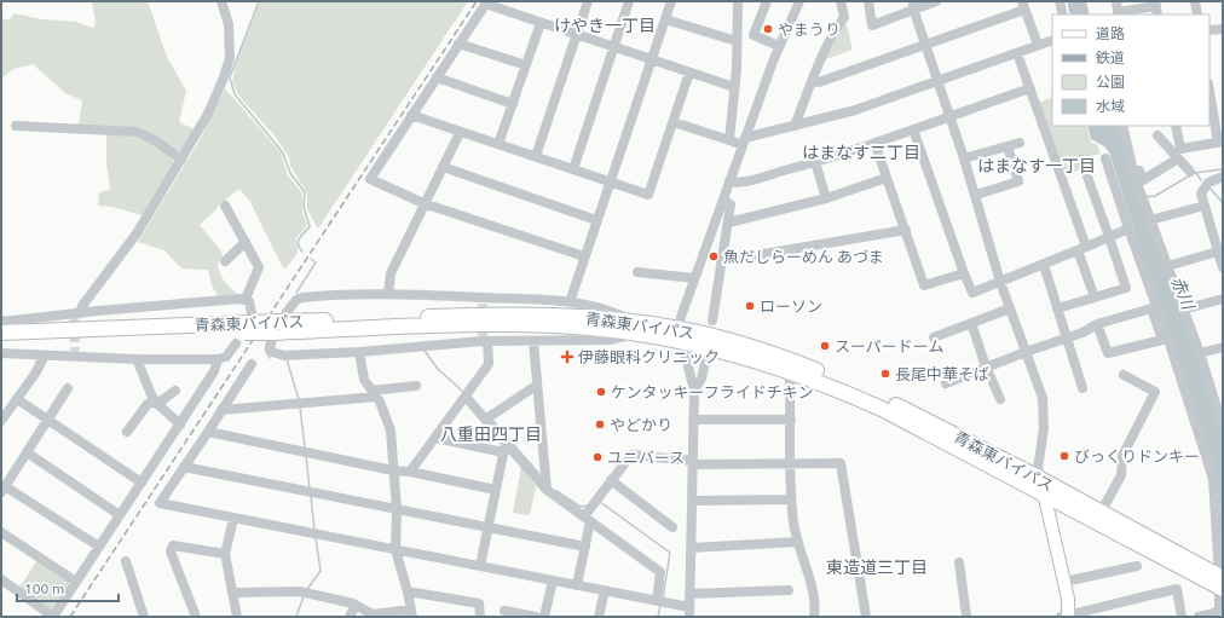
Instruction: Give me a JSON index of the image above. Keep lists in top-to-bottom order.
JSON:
{
  "streets": {
    "highway": ["青森東バイパス"]
  },
  "districts": [
    "けやき一丁目",
    "はまなす二丁目",
    "はまなす一丁目",
    "八重田四丁目",
    "東造道三丁目"
  ],
  "water": ["赤川"],
  "places": {
    "other": [
      "やまうり",
      "魚だしらーめん あづま",
      "ローソン",
      "スーパードーム",
      "長尾中華そば",
      "ケンタッキーフライドチキン",
      "やどかり",
      "びっくりドンキー",
      "ユニバース"
    ],
    "health": ["伊藤眼科クリニック"]
  },
  "legend": [
    "道路",
    "鉄道",
    "公園",
    "水域"
  ],
  "scale_bar": "100 m"
}
